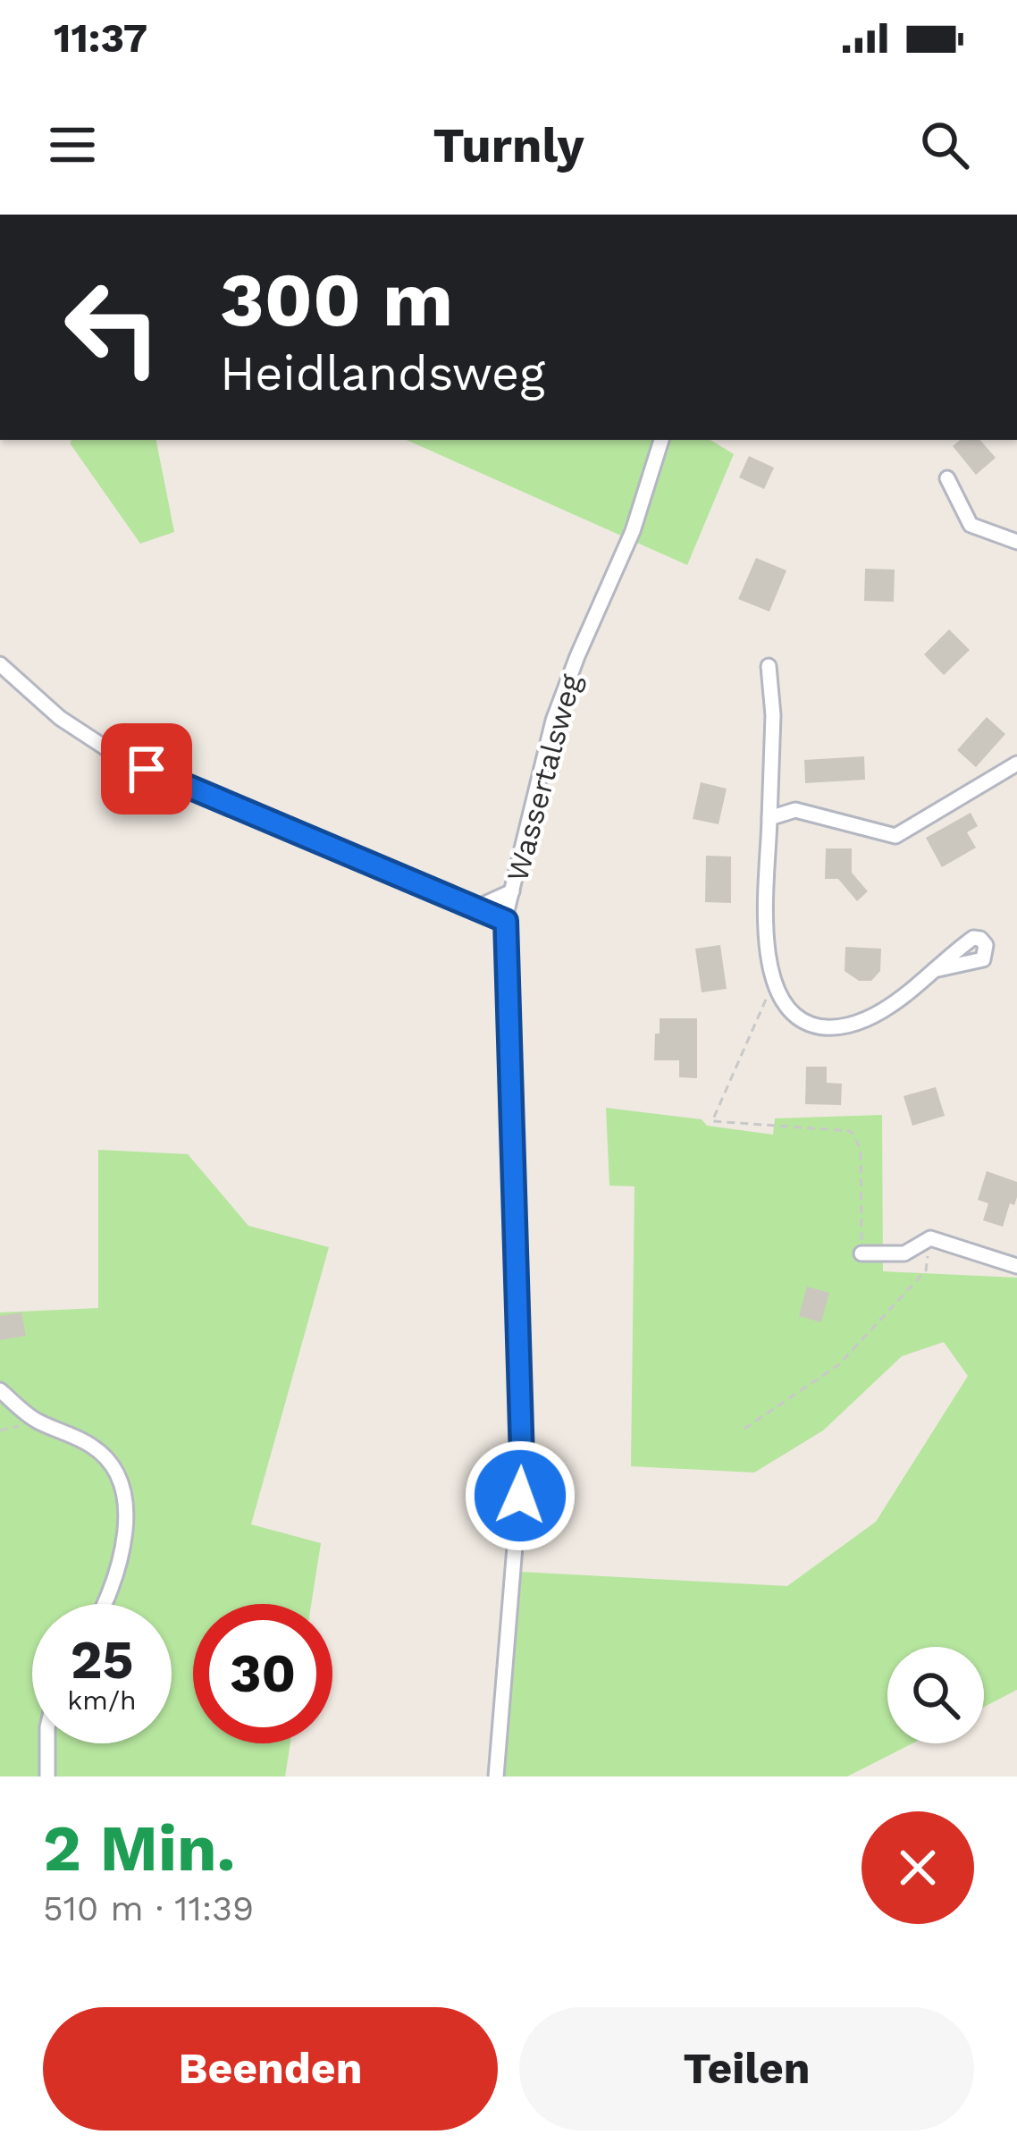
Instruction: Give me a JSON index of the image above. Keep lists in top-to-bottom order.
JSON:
{
  "streets": {
    "street": ["Wassertalsweg"]
  },
  "page": {
    "status": "11:37",
    "header": "Turnly",
    "turn": ["300 m", "Heidlandsweg"],
    "speed": "25 km/h",
    "limit": "30",
    "heading": ["2 Min.", "510 m · 11:39"],
    "buttons": ["Beenden", "Teilen"]
  }
}
